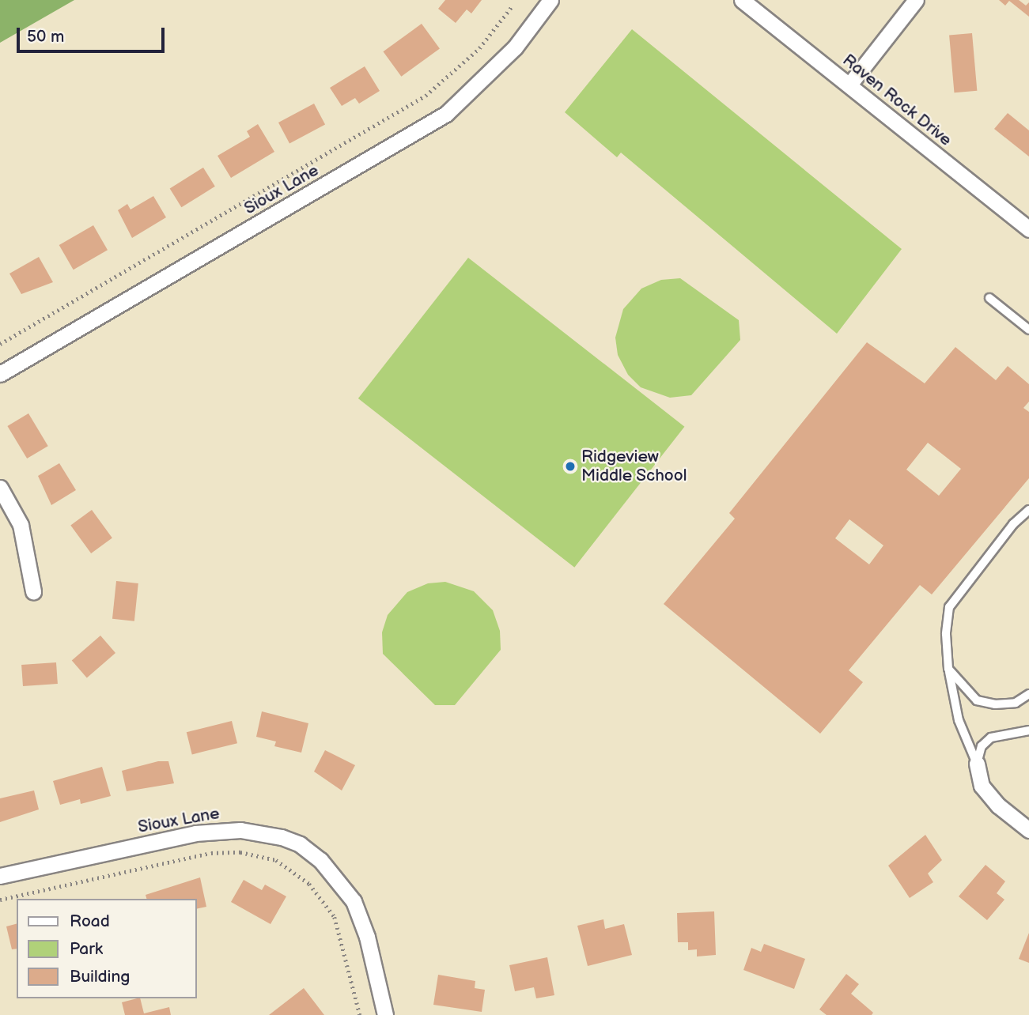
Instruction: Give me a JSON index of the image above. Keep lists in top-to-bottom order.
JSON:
{
  "streets": {
    "street": ["Raven Rock Drive", "Sioux Lane"]
  },
  "places": ["Ridgeview Middle School"],
  "legend": ["Road", "Park", "Building"],
  "scale_bar": "50 m"
}
